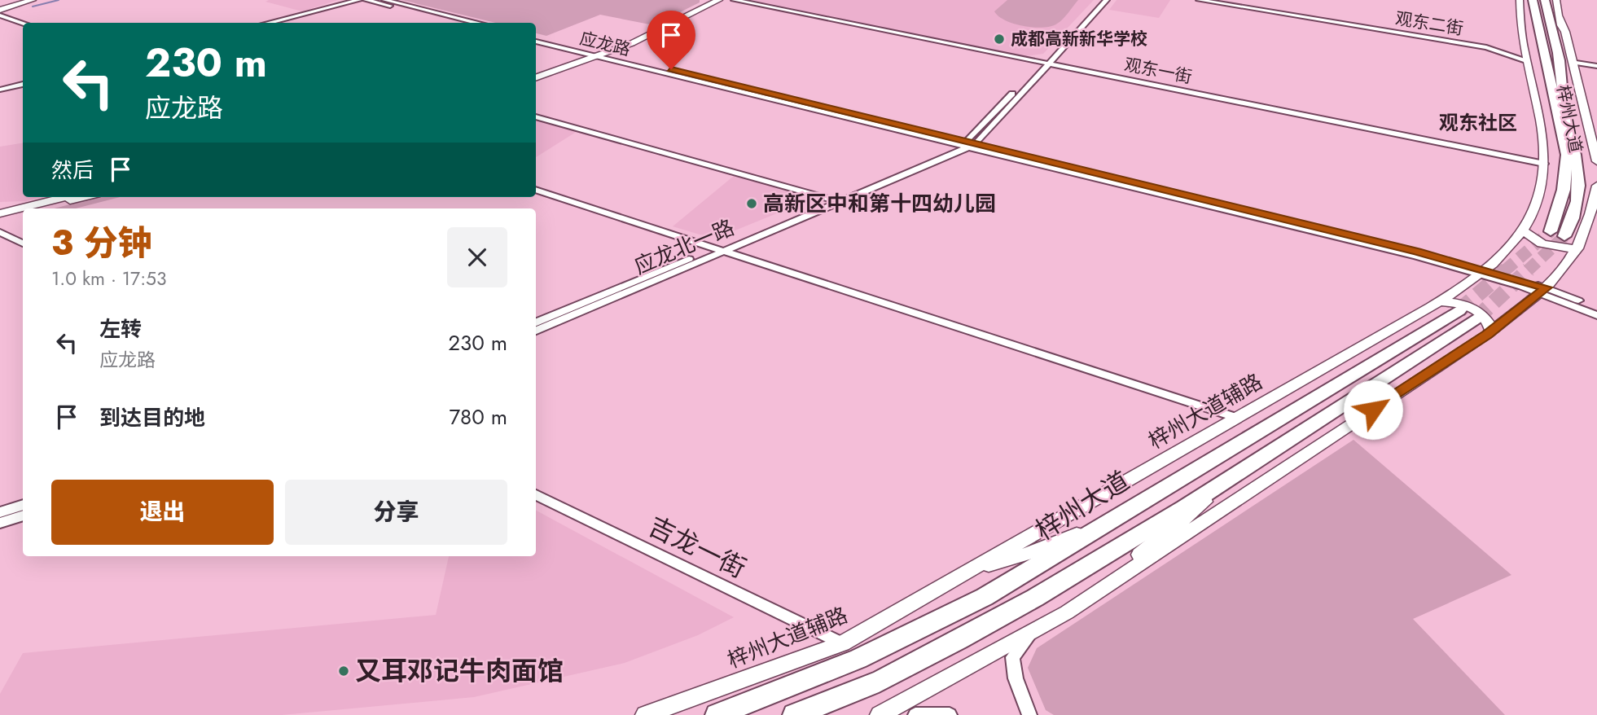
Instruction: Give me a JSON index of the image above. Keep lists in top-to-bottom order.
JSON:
{
  "streets": {
    "highway": ["梓州大道"],
    "main road": ["梓州大道辅路"],
    "street": [
      "观东二街",
      "应龙路",
      "观东一街",
      "应龙北一路",
      "吉龙一街"
    ]
  },
  "crossings": [
    ["观东二街", "梓州大道辅路"],
    ["应龙路", "应龙北一路"],
    ["应龙路", "梓州大道辅路"],
    ["观东一街", "梓州大道辅路"],
    ["梓州大道辅路", "吉龙一街"]
  ],
  "districts": ["观东社区"],
  "places": ["成都高新新华学校", "高新区中和第十四幼儿园", "又耳邓记牛肉面馆"],
  "page": {
    "turn": ["230 m", "应龙路"],
    "then": "然后",
    "heading": ["3 分钟", "1.0 km · 17:53"],
    "list": [
      {
        "name": "左转",
        "note": "应龙路",
        "value": "230 m"
      },
      {
        "name": "到达目的地",
        "value": "780 m"
      }
    ],
    "buttons": ["退出", "分享"]
  }
}
